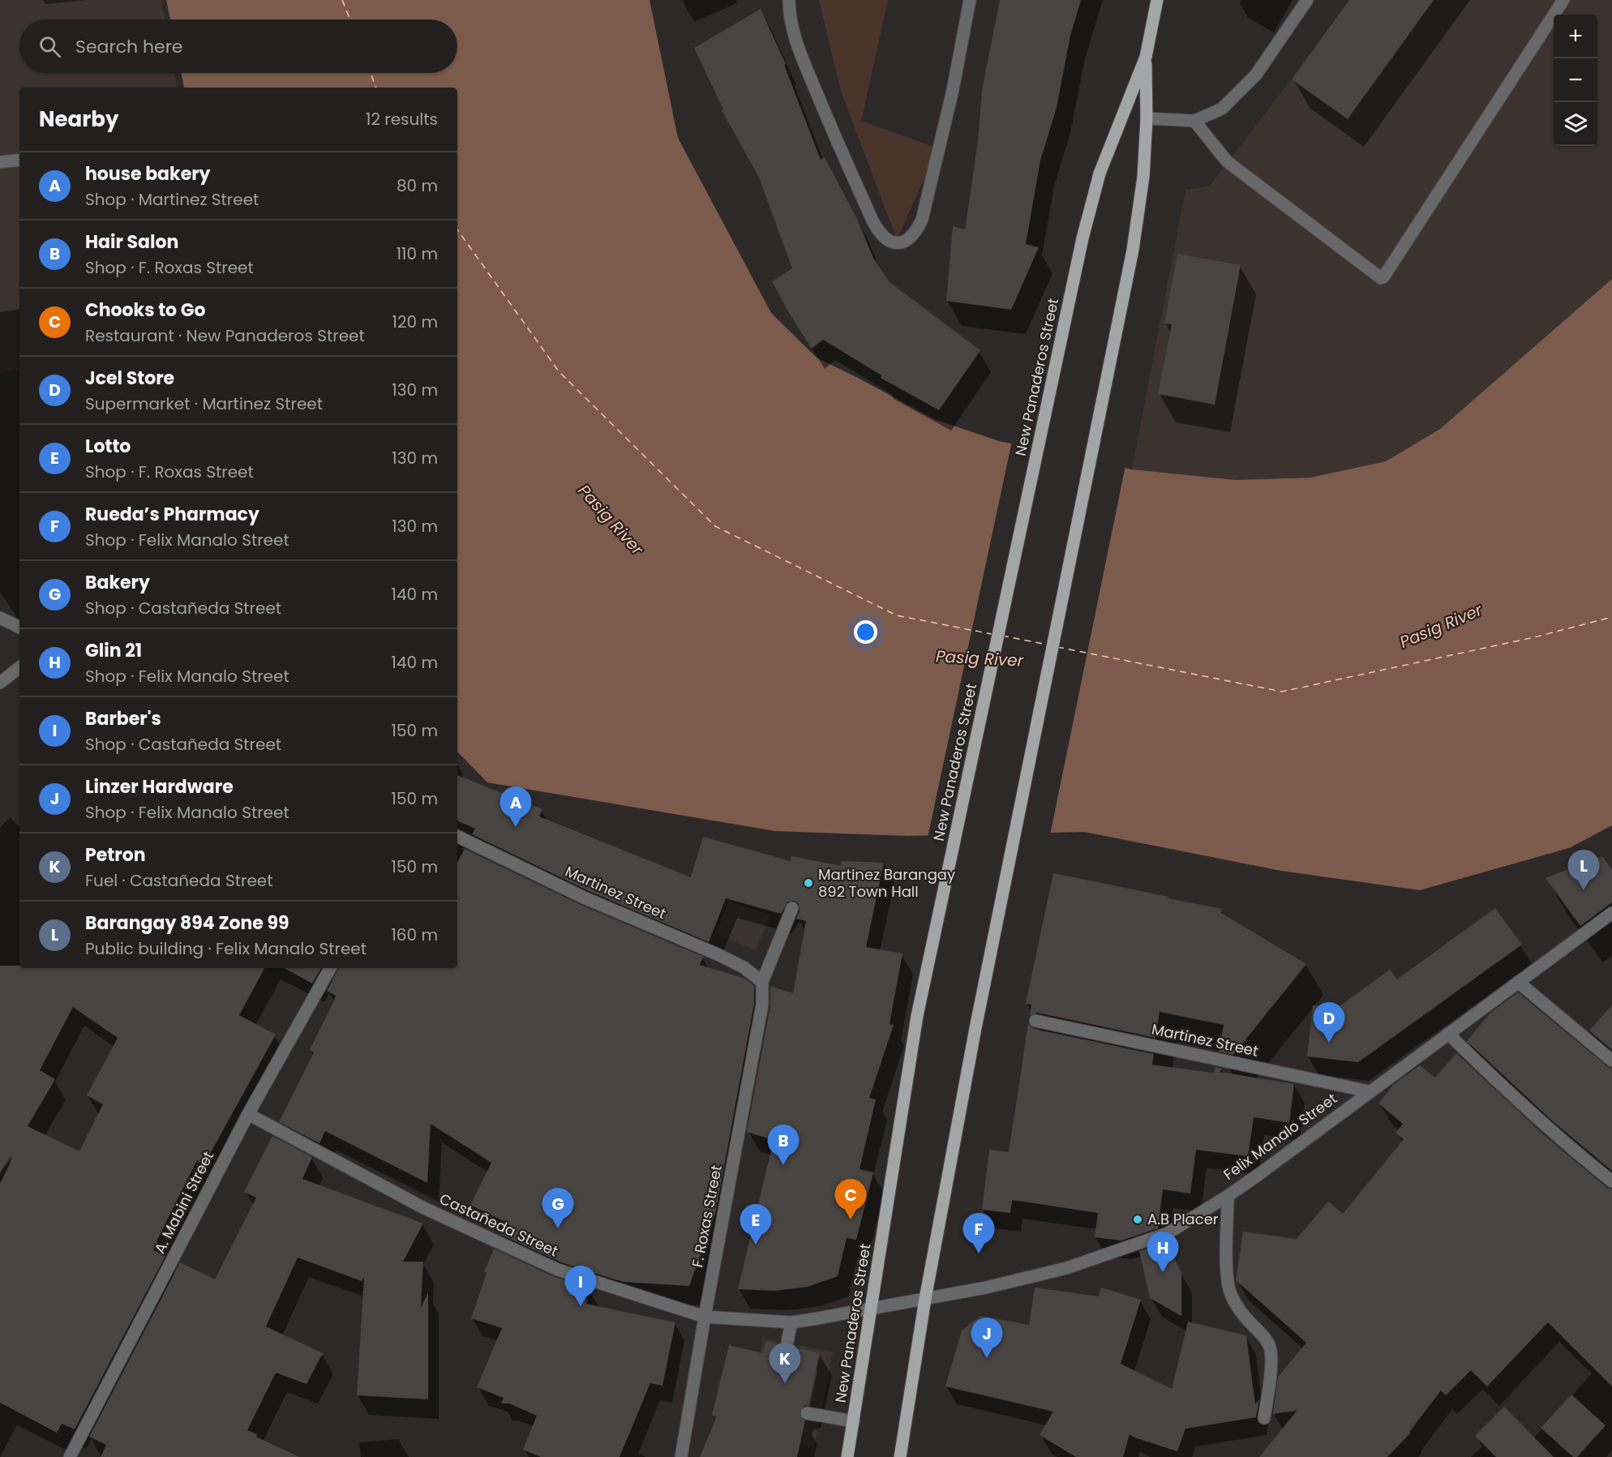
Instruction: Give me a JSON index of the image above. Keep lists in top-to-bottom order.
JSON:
{
  "streets": {
    "main road": ["New Panaderos Street"],
    "street": [
      "Martinez Street",
      "Felix Manalo Street",
      "A. Mabini Street",
      "F. Roxas Street",
      "Castañeda Street"
    ]
  },
  "crossings": [
    ["New Panaderos Street", "Felix Manalo Street"],
    ["New Panaderos Street", "Castañeda Street"],
    ["Martinez Street", "Felix Manalo Street"],
    ["Martinez Street", "F. Roxas Street"],
    ["Felix Manalo Street", "Castañeda Street"],
    ["A. Mabini Street", "Castañeda Street"],
    ["F. Roxas Street", "Castañeda Street"]
  ],
  "water": ["Pasig River"],
  "places": ["Martinez Barangay 892 Town Hall", "A.B Placer"],
  "page": {
    "map_buttons": ["+", "−"],
    "search": "Search here",
    "heading": ["Nearby", "12 results"],
    "list": [
      {
        "mark": "A",
        "name": "house bakery",
        "note": "Shop · Martinez Street",
        "value": "80 m"
      },
      {
        "mark": "B",
        "name": "Hair Salon",
        "note": "Shop · F. Roxas Street",
        "value": "110 m"
      },
      {
        "mark": "C",
        "name": "Chooks to Go",
        "note": "Restaurant · New Panaderos Street",
        "value": "120 m"
      },
      {
        "mark": "D",
        "name": "Jcel Store",
        "note": "Supermarket · Martinez Street",
        "value": "130 m"
      },
      {
        "mark": "E",
        "name": "Lotto",
        "note": "Shop · F. Roxas Street",
        "value": "130 m"
      },
      {
        "mark": "F",
        "name": "Rueda’s Pharmacy",
        "note": "Shop · Felix Manalo Street",
        "value": "130 m"
      },
      {
        "mark": "G",
        "name": "Bakery",
        "note": "Shop · Castañeda Street",
        "value": "140 m"
      },
      {
        "mark": "H",
        "name": "Glin 21",
        "note": "Shop · Felix Manalo Street",
        "value": "140 m"
      },
      {
        "mark": "I",
        "name": "Barber's",
        "note": "Shop · Castañeda Street",
        "value": "150 m"
      },
      {
        "mark": "J",
        "name": "Linzer Hardware",
        "note": "Shop · Felix Manalo Street",
        "value": "150 m"
      },
      {
        "mark": "K",
        "name": "Petron",
        "note": "Fuel · Castañeda Street",
        "value": "150 m"
      },
      {
        "mark": "L",
        "name": "Barangay 894 Zone 99",
        "note": "Public building · Felix Manalo Street",
        "value": "160 m"
      }
    ],
    "pins": [
      "A",
      "L",
      "D",
      "B",
      "C",
      "G",
      "E",
      "F",
      "H",
      "I",
      "J",
      "K"
    ]
  }
}
